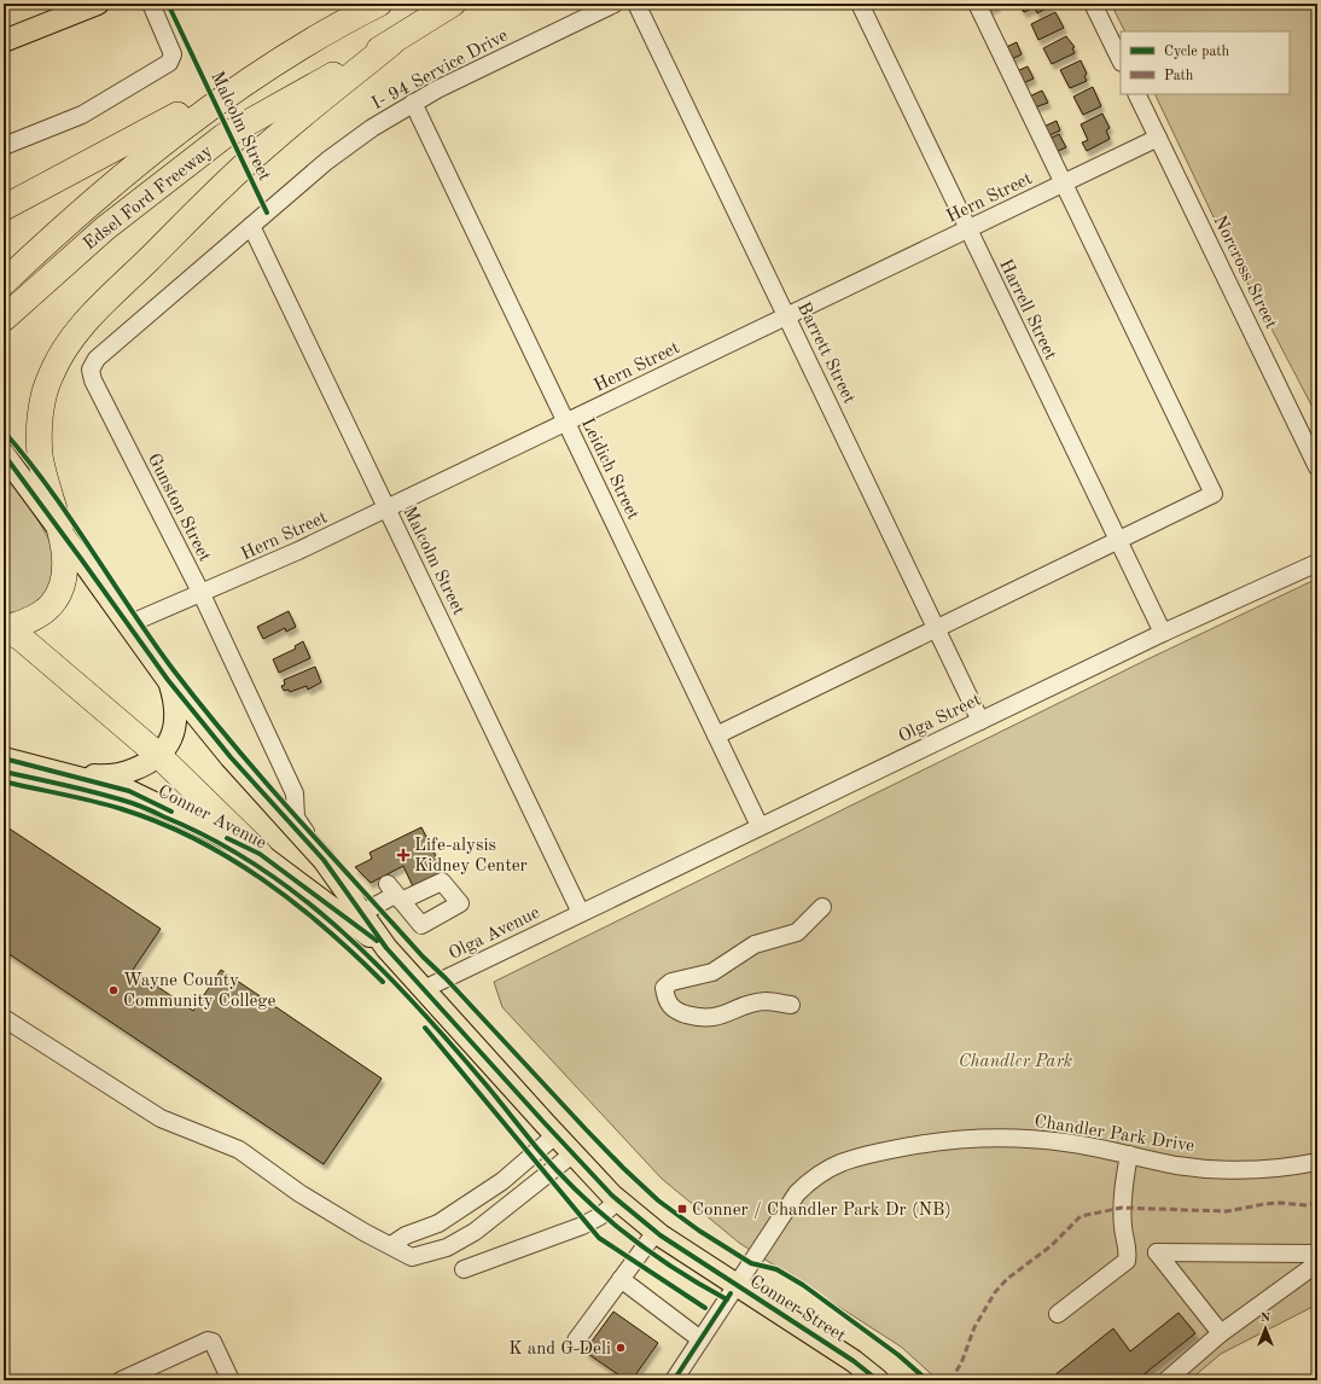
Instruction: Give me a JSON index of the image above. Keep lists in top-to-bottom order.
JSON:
{
  "streets": {
    "highway": ["Edsel Ford Freeway"],
    "main road": ["Conner Avenue", "Conner Street"],
    "street": [
      "I- 94 Service Drive",
      "Malcolm Street",
      "Hern Street",
      "Norcross Street",
      "Harrell Street",
      "Barrett Street",
      "Leidich Street",
      "Gunston Street",
      "Olga Street",
      "Olga Avenue",
      "Chandler Park Drive"
    ]
  },
  "crossings": [
    ["I- 94 Service Drive", "Malcolm Street"],
    ["I- 94 Service Drive", "Leidich Street"],
    ["I- 94 Service Drive", "Gunston Street"],
    ["Malcolm Street", "Hern Street"],
    ["Malcolm Street", "Gunston Street"],
    ["Malcolm Street", "Olga Street"],
    ["Malcolm Street", "Olga Avenue"],
    ["Hern Street", "Norcross Street"],
    ["Hern Street", "Harrell Street"],
    ["Hern Street", "Barrett Street"],
    ["Hern Street", "Leidich Street"],
    ["Hern Street", "Gunston Street"],
    ["Hern Street", "Conner Street"],
    ["Harrell Street", "Olga Street"],
    ["Barrett Street", "Olga Street"],
    ["Leidich Street", "Olga Street"],
    ["Gunston Street", "Conner Street"],
    ["Olga Street", "Olga Avenue"],
    ["Conner Avenue", "Conner Street"],
    ["Olga Avenue", "Conner Street"],
    ["Chandler Park Drive", "Conner Street"]
  ],
  "parks": ["Chandler Park"],
  "places": {
    "health": ["Life-alysis Kidney Center"],
    "other": ["Wayne County Community College", "K and G Deli"],
    "transit": ["Conner / Chandler Park Dr (NB)"]
  },
  "legend": ["Cycle path", "Path"],
  "north": "top"
}
